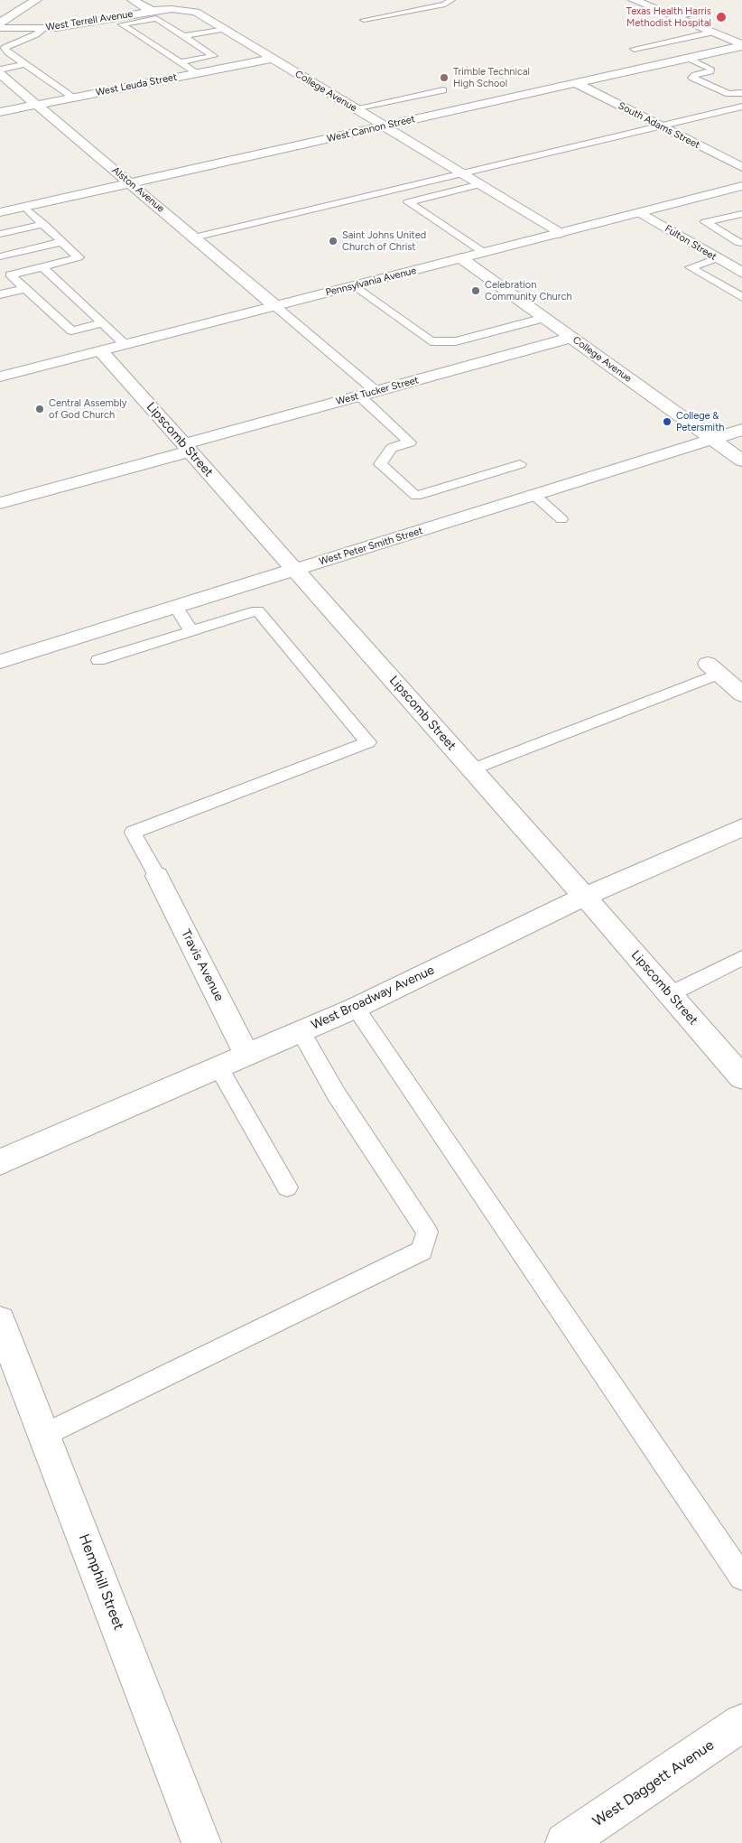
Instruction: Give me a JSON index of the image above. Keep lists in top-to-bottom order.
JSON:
{
  "streets": {
    "street": [
      "West Terrell Avenue",
      "West Leuda Street",
      "College Avenue",
      "South Adams Street",
      "West Cannon Street",
      "Alston Avenue",
      "Fulton Street",
      "Pennsylvania Avenue",
      "West Tucker Street",
      "Lipscomb Street",
      "West Peter Smith Street",
      "Travis Avenue",
      "West Broadway Avenue",
      "Hemphill Street",
      "West Daggett Avenue"
    ]
  },
  "crossings": [
    ["West Terrell Avenue", "College Avenue"],
    ["West Leuda Street", "College Avenue"],
    ["West Leuda Street", "Alston Avenue"],
    ["College Avenue", "West Cannon Street"],
    ["College Avenue", "Pennsylvania Avenue"],
    ["College Avenue", "West Tucker Street"],
    ["College Avenue", "West Peter Smith Street"],
    ["South Adams Street", "West Cannon Street"],
    ["West Cannon Street", "Alston Avenue"],
    ["Alston Avenue", "Pennsylvania Avenue"],
    ["Fulton Street", "Pennsylvania Avenue"],
    ["Pennsylvania Avenue", "Lipscomb Street"],
    ["West Tucker Street", "Lipscomb Street"],
    ["Lipscomb Street", "West Peter Smith Street"],
    ["Lipscomb Street", "West Broadway Avenue"],
    ["Travis Avenue", "West Broadway Avenue"]
  ],
  "places": [
    "Texas Health Harris Methodist Hospital",
    "Trimble Technical High School",
    "Saint Johns United Church of Christ",
    "Celebration Community Church",
    "Central Assembly of God Church",
    "College & Petersmith"
  ]
}
